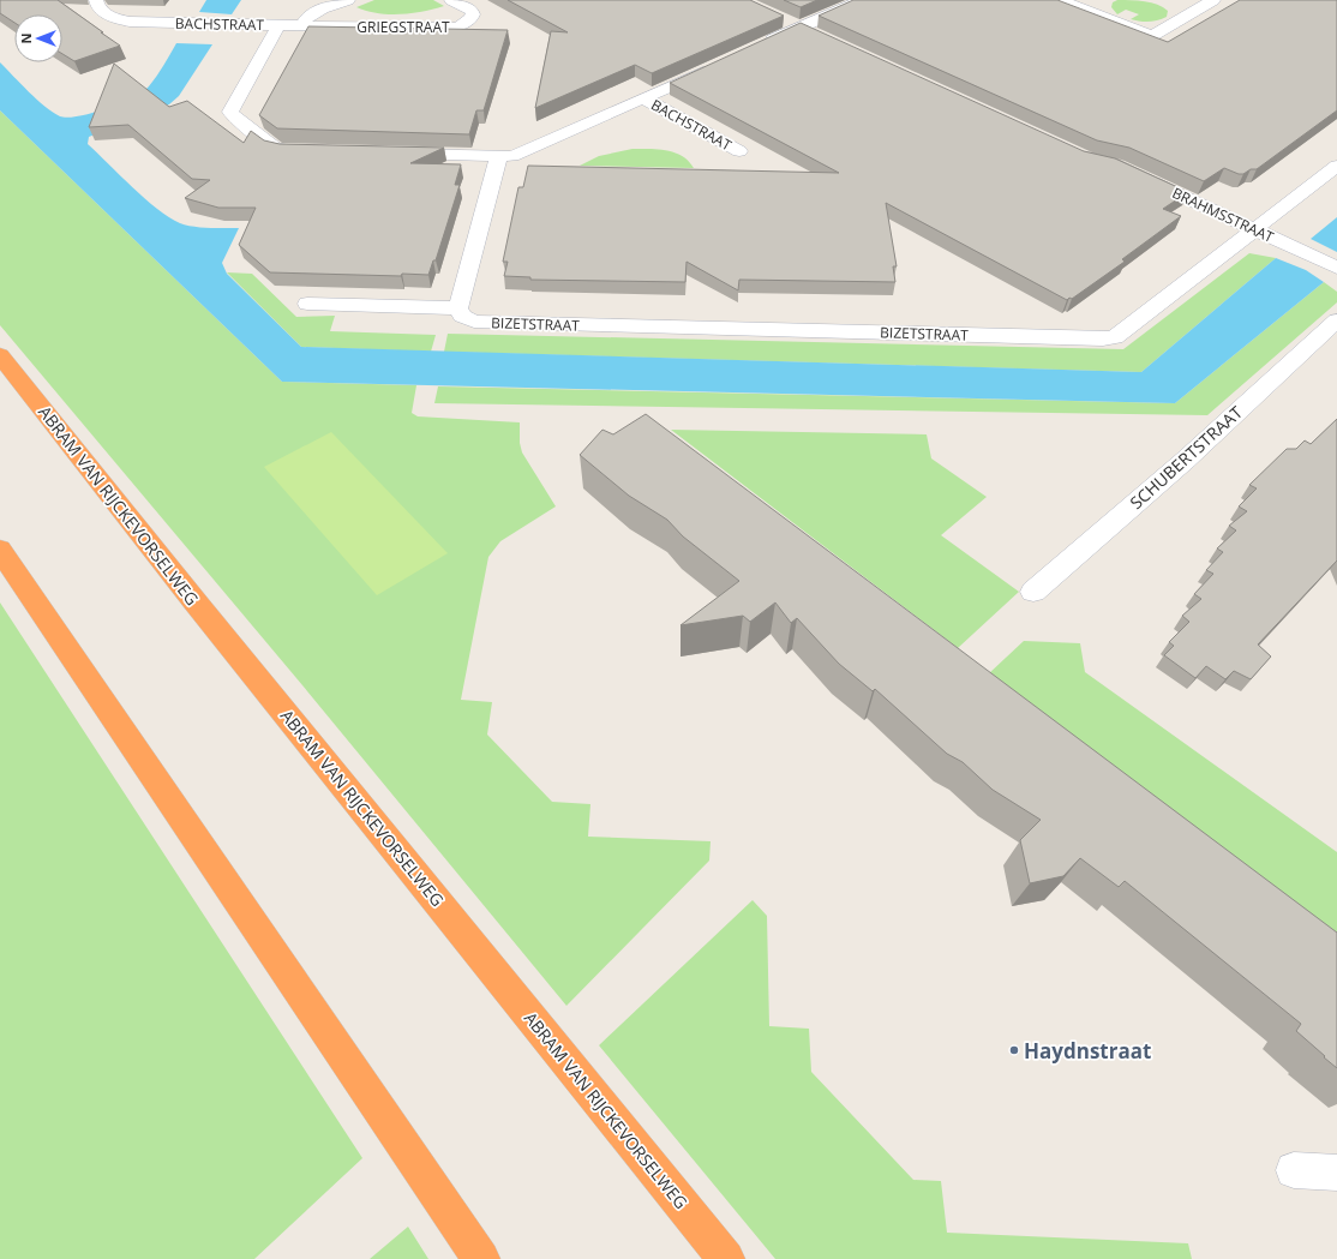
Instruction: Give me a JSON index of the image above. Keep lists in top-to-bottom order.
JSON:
{
  "streets": {
    "highway": ["ABRAM VAN RIJCKEVORSELWEG"],
    "street": [
      "BACHSTRAAT",
      "GRIEGSTRAAT",
      "BRAHMSSTRAAT",
      "BIZETSTRAAT",
      "SCHUBERTSTRAAT"
    ]
  },
  "crossings": [
    ["BACHSTRAAT", "GRIEGSTRAAT"],
    ["BRAHMSSTRAAT", "BIZETSTRAAT"]
  ],
  "places": ["Haydnstraat"],
  "north": "left"
}
